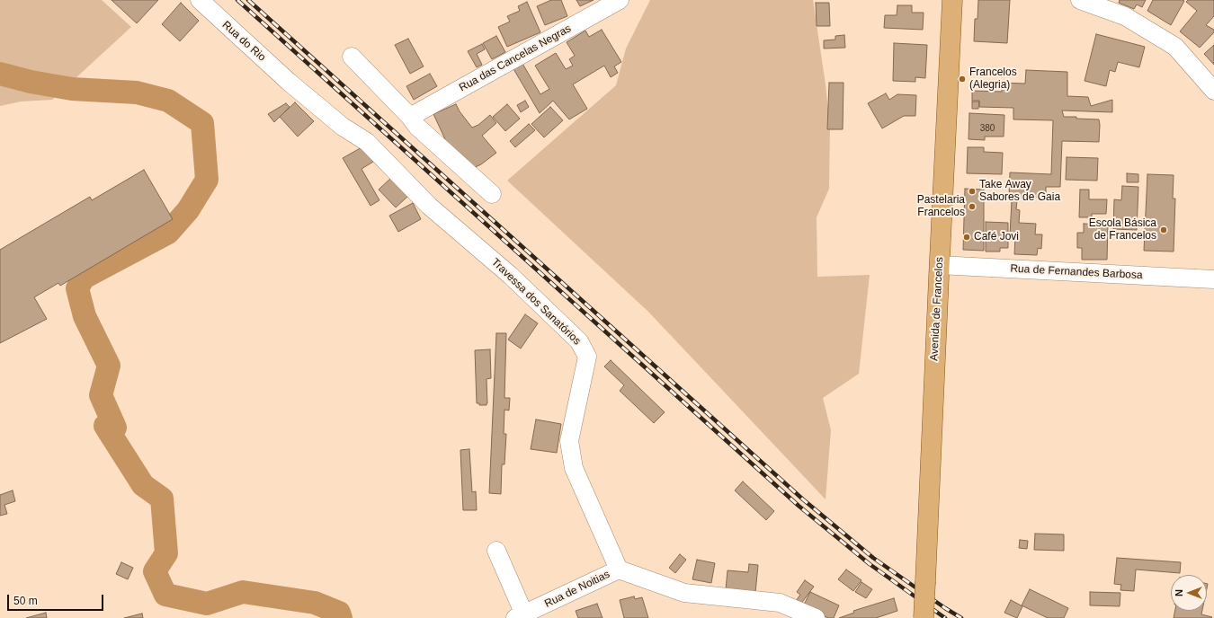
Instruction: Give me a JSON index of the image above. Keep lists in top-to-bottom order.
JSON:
{
  "streets": {
    "main road": ["Avenida de Francelos"],
    "street": [
      "Rua do Rio",
      "Rua das Cancelas Negras",
      "Rua de Fernandes Barbosa",
      "Travessa dos Sanatórios",
      "Rua de Noitias"
    ]
  },
  "crossings": [
    ["Rua do Rio", "Travessa dos Sanatórios"],
    ["Rua de Fernandes Barbosa", "Avenida de Francelos"],
    ["Travessa dos Sanatórios", "Rua de Noitias"]
  ],
  "places": [
    "Francelos (Alegria)",
    "Take Away Sabores de Gaia",
    "Pastelaria Francelos",
    "Escola Básica de Francelos",
    "Café Jovi"
  ],
  "house_numbers": ["380"],
  "scale_bar": "50 m",
  "north": "left"
}
